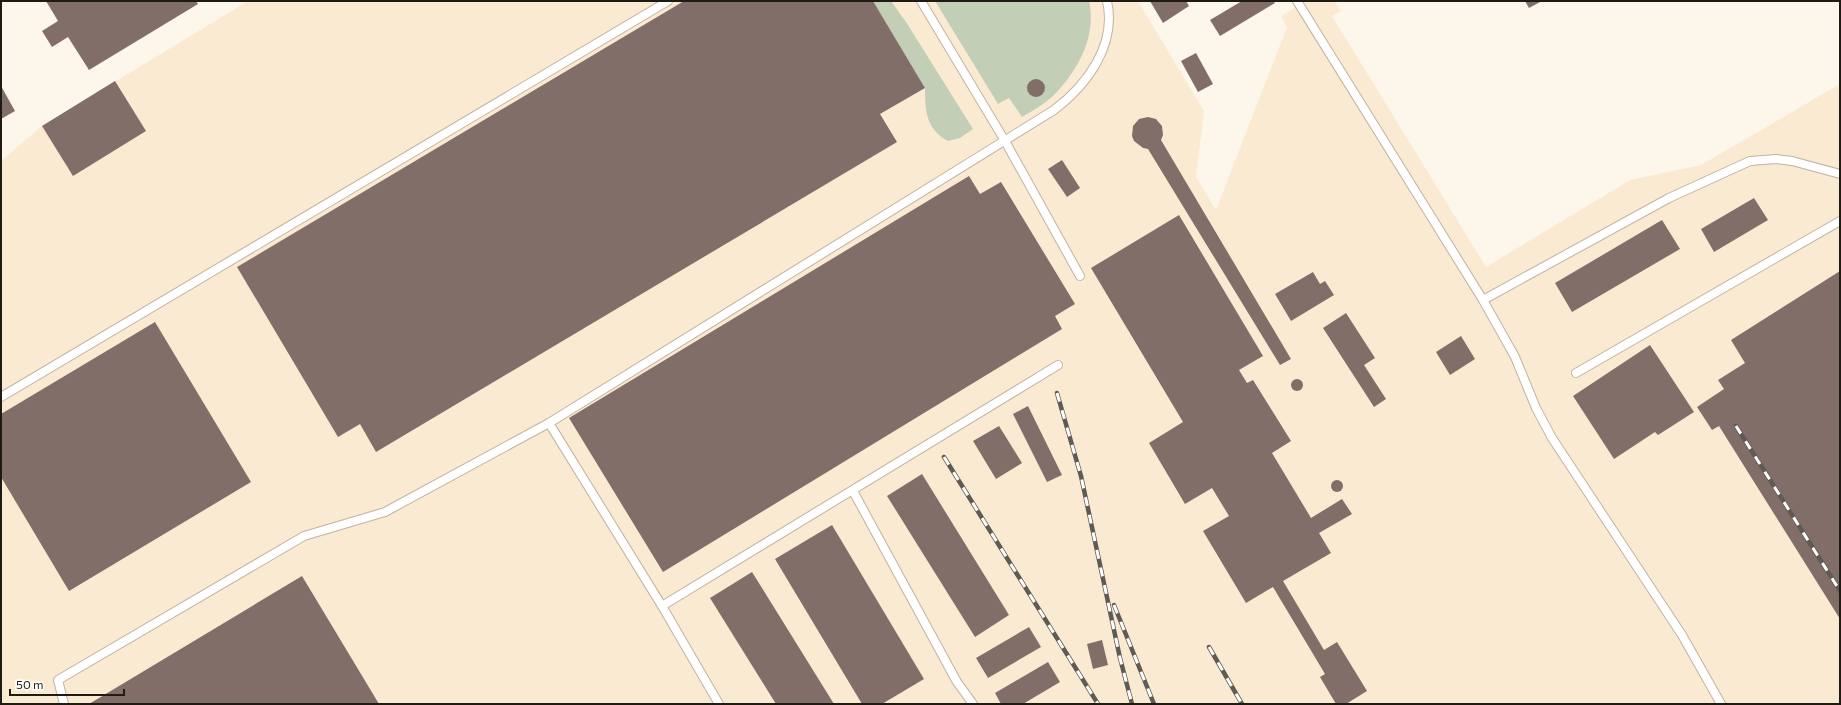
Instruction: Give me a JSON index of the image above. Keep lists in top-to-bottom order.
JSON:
{
  "scale_bar": "50 m"
}
